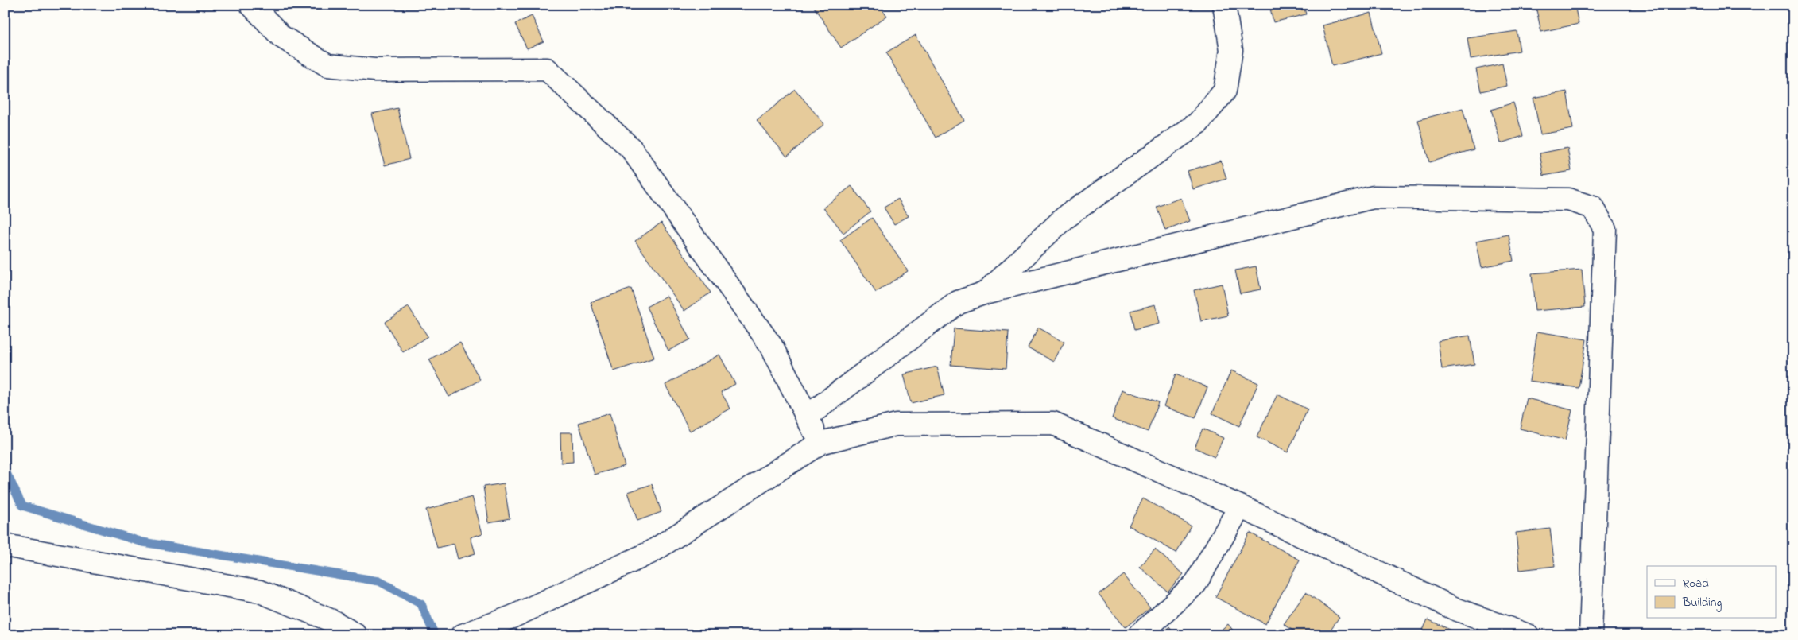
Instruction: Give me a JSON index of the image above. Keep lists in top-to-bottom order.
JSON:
{
  "legend": ["Road", "Building"]
}
